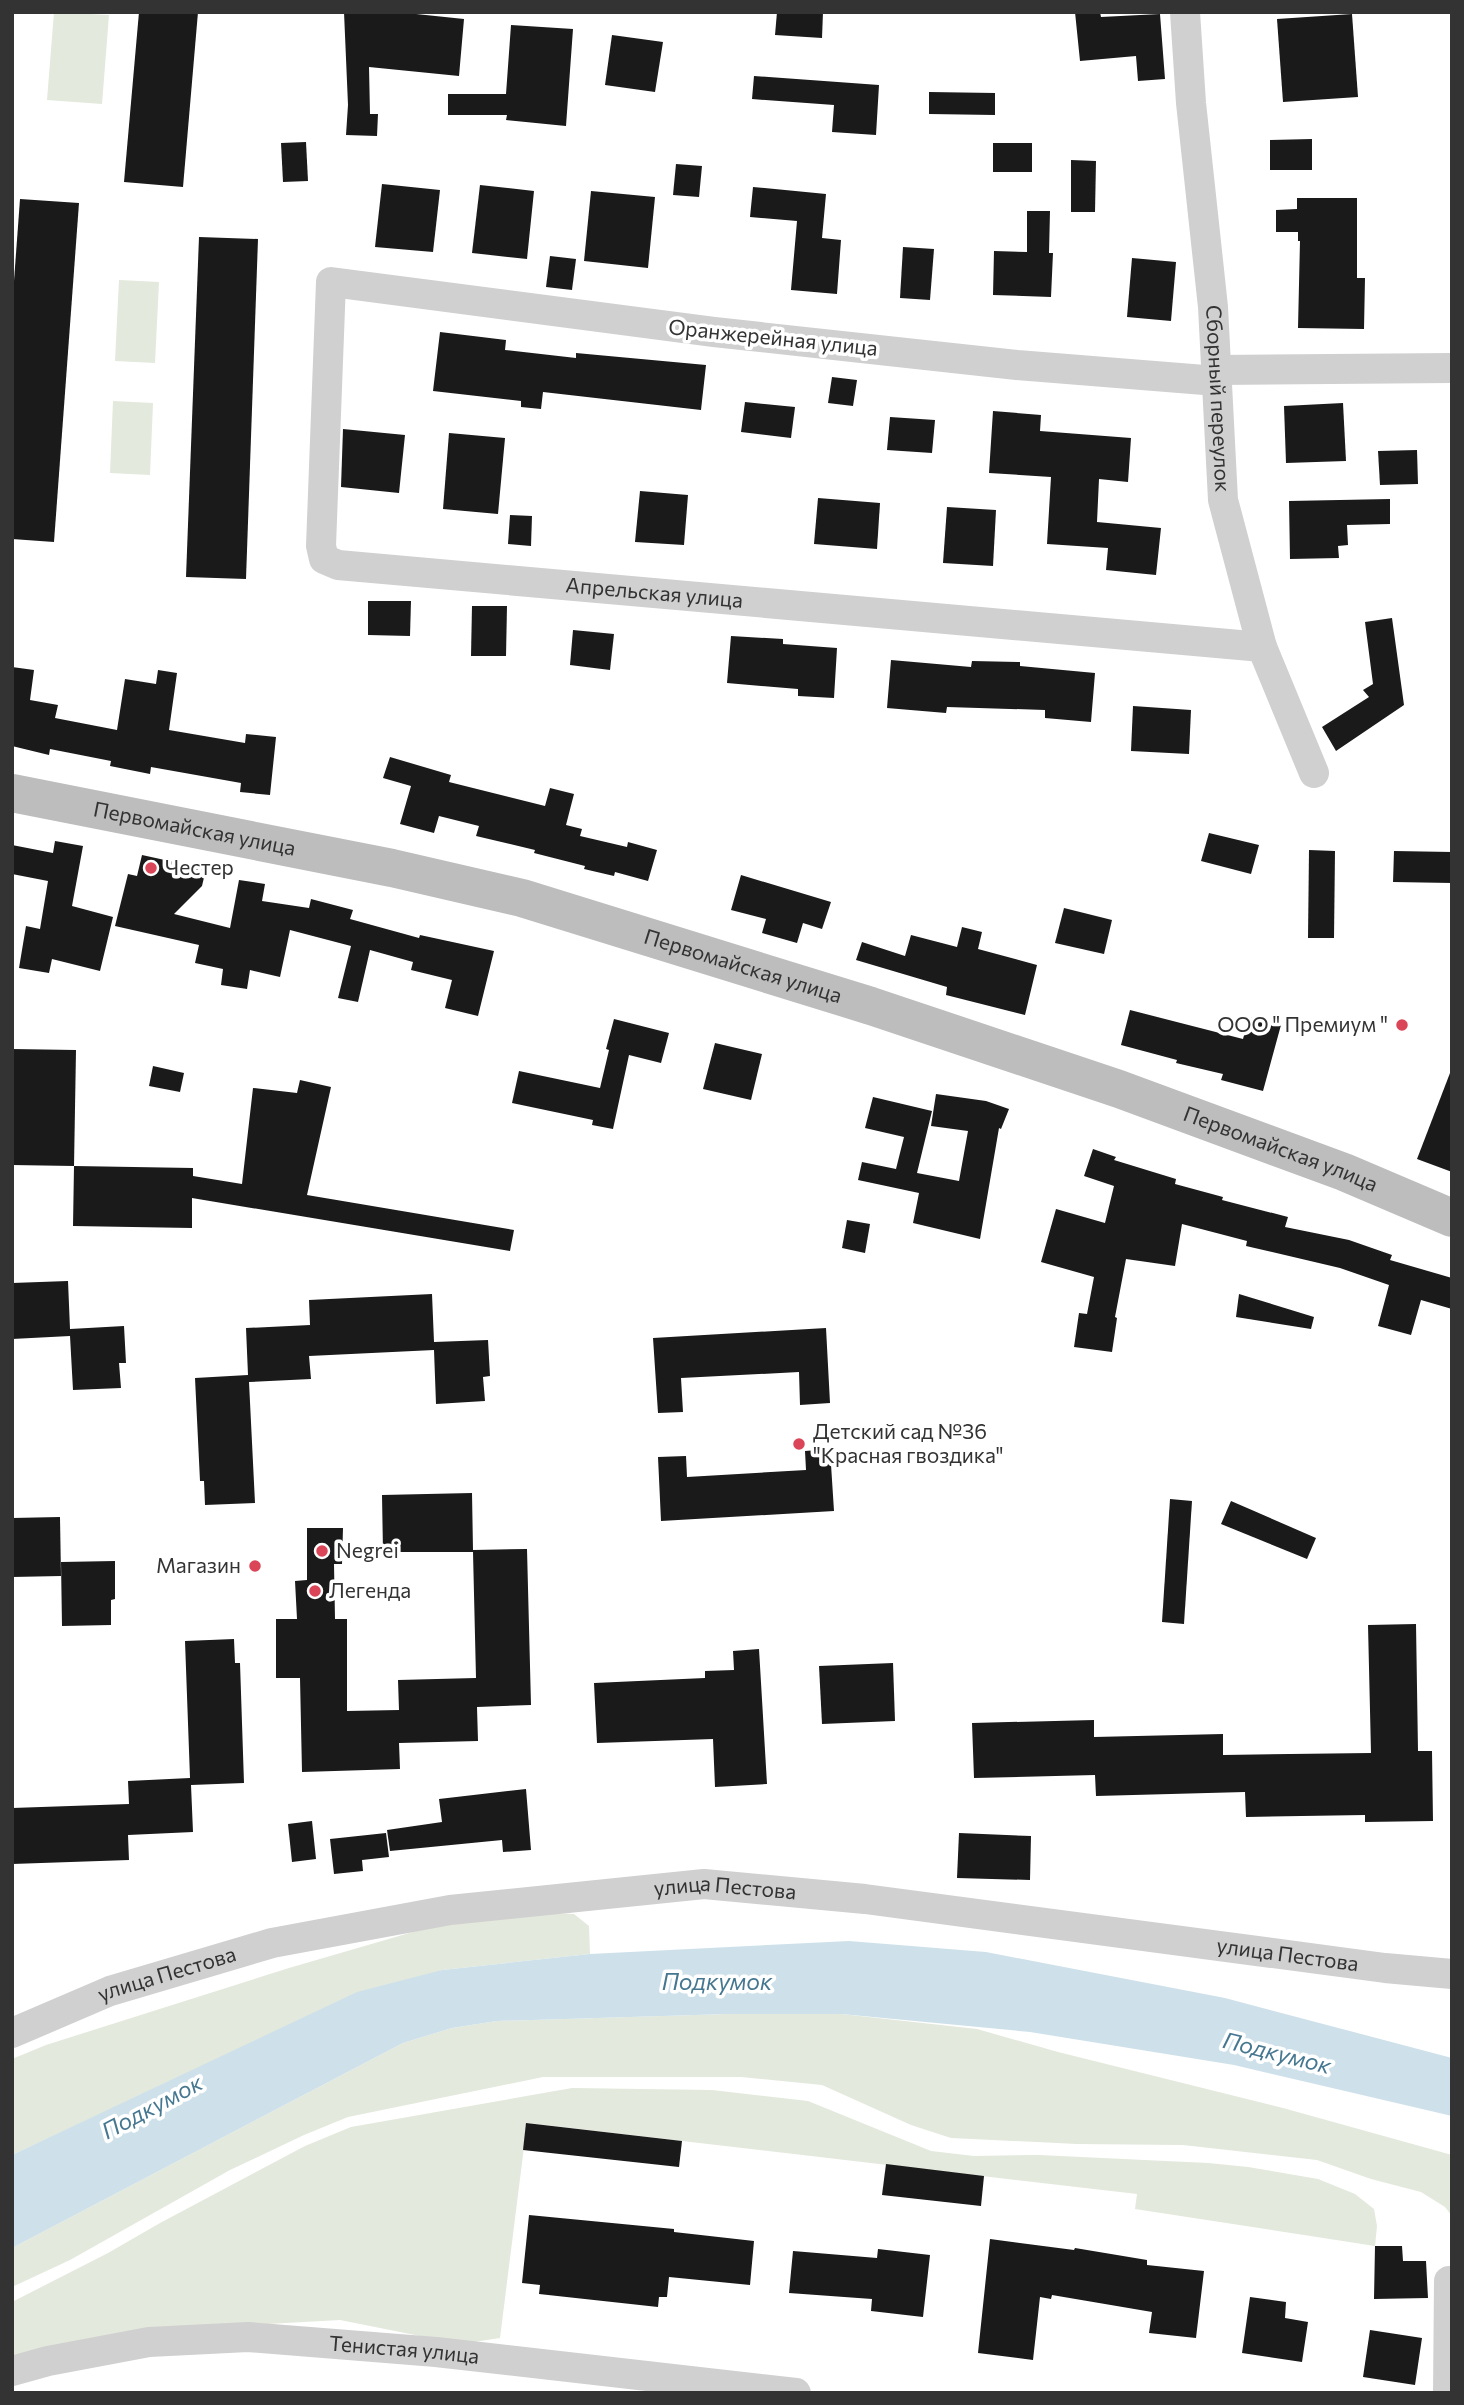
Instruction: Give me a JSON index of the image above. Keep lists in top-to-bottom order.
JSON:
{
  "streets": {
    "street": [
      "Оранжерейная улица",
      "Сборный переулок",
      "Апрельская улица",
      "Первомайская улица",
      "улица Пестова",
      "Тенистая улица"
    ]
  },
  "crossings": [
    ["Оранжерейная улица", "Сборный переулок"],
    ["Оранжерейная улица", "Апрельская улица"],
    ["Сборный переулок", "Апрельская улица"]
  ],
  "water": ["Подкумок"],
  "places": [
    "Честер",
    "ООО \" Премиум \"",
    "Детский сад №36 \"Красная гвоздика\"",
    "Negrei",
    "Магазин",
    "Легенда"
  ]
}
